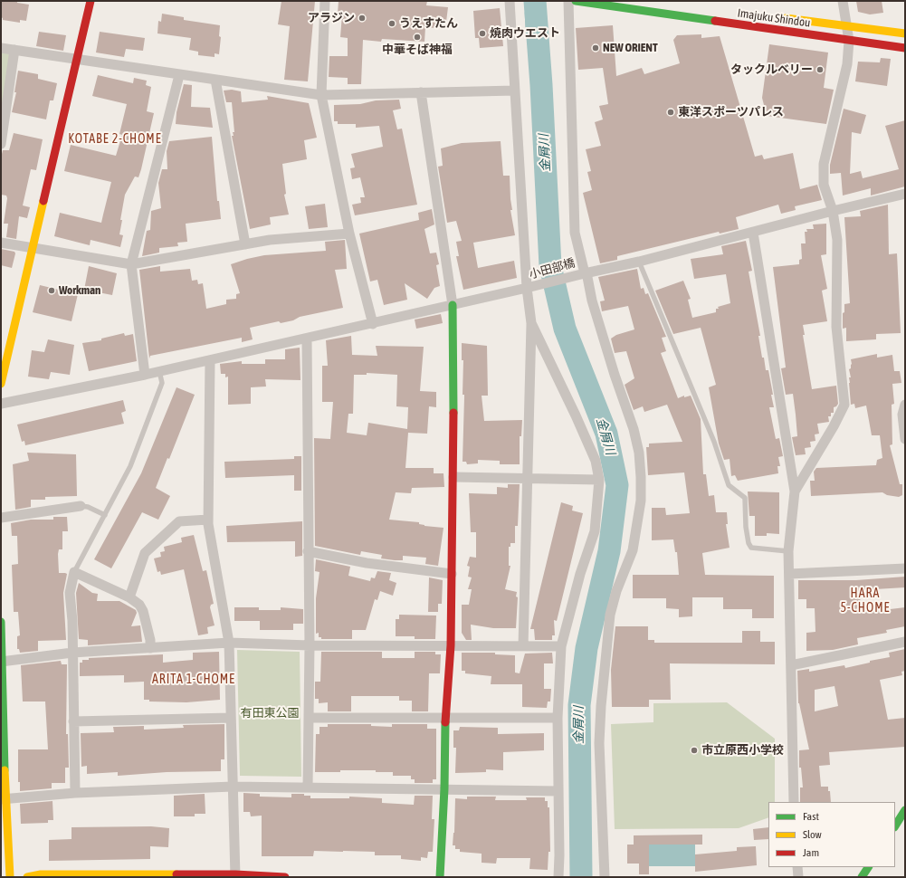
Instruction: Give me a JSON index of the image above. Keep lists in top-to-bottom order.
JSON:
{
  "streets": {
    "main road": ["Imajuku Shindou"],
    "street": ["小田部橋"]
  },
  "districts": ["KOTABE 2-CHOME", "HARA 5-CHOME", "ARITA 1-CHOME"],
  "water": ["金屑川"],
  "parks": ["有田東公園"],
  "places": [
    "アラジン",
    "うえすたん",
    "焼肉ウエスト",
    "中華そば神福",
    "NEW ORIENT",
    "タックルベリー",
    "東洋スポーツパレス",
    "Workman",
    "市立原西小学校"
  ],
  "legend": ["Fast", "Slow", "Jam"]
}
